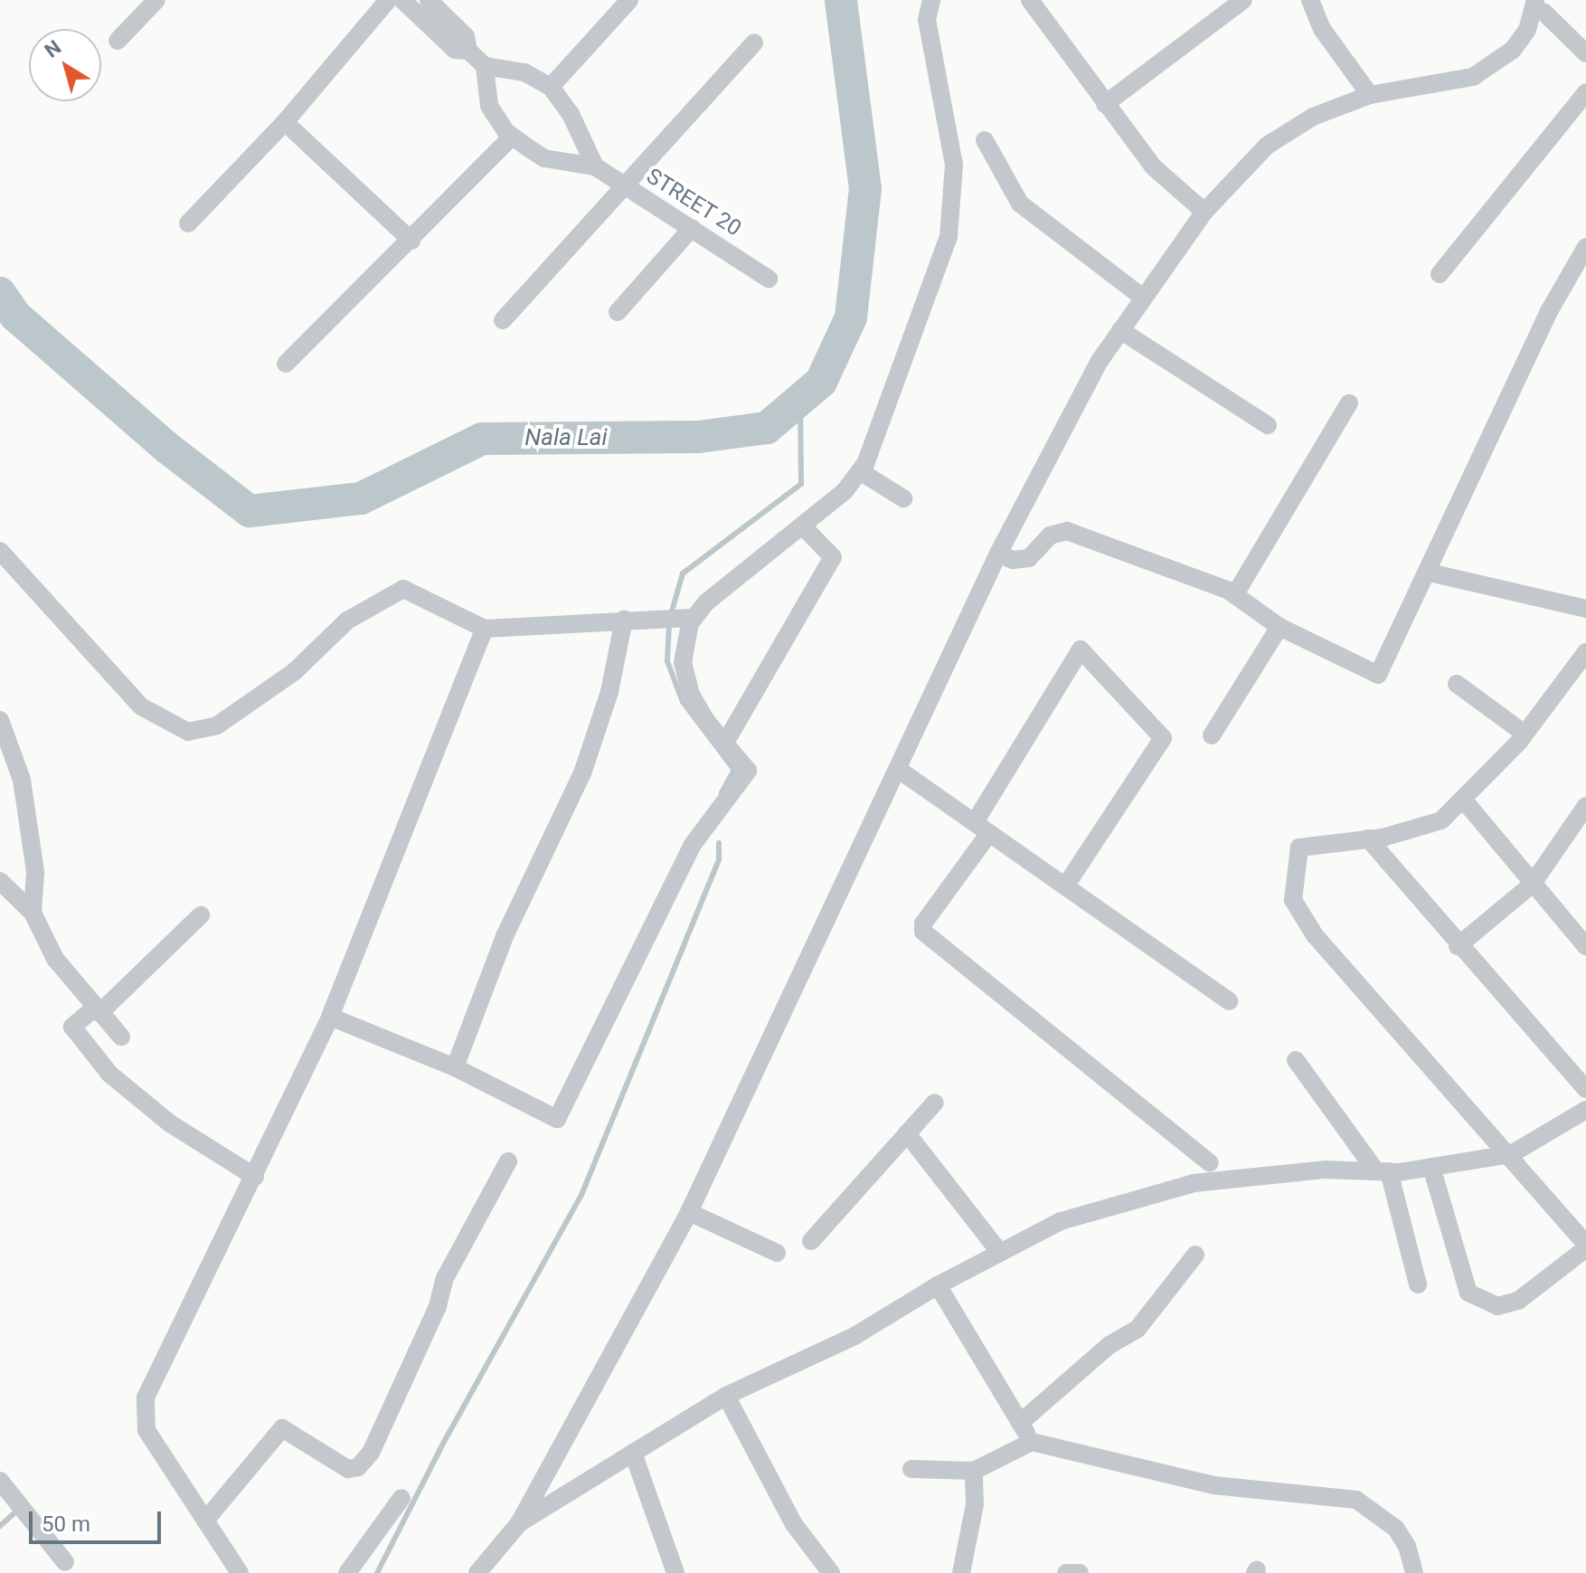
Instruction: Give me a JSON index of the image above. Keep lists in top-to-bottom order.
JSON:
{
  "streets": {
    "street": ["STREET 20"]
  },
  "water": ["Nala Lai"],
  "scale_bar": "50 m",
  "north": "top left"
}
